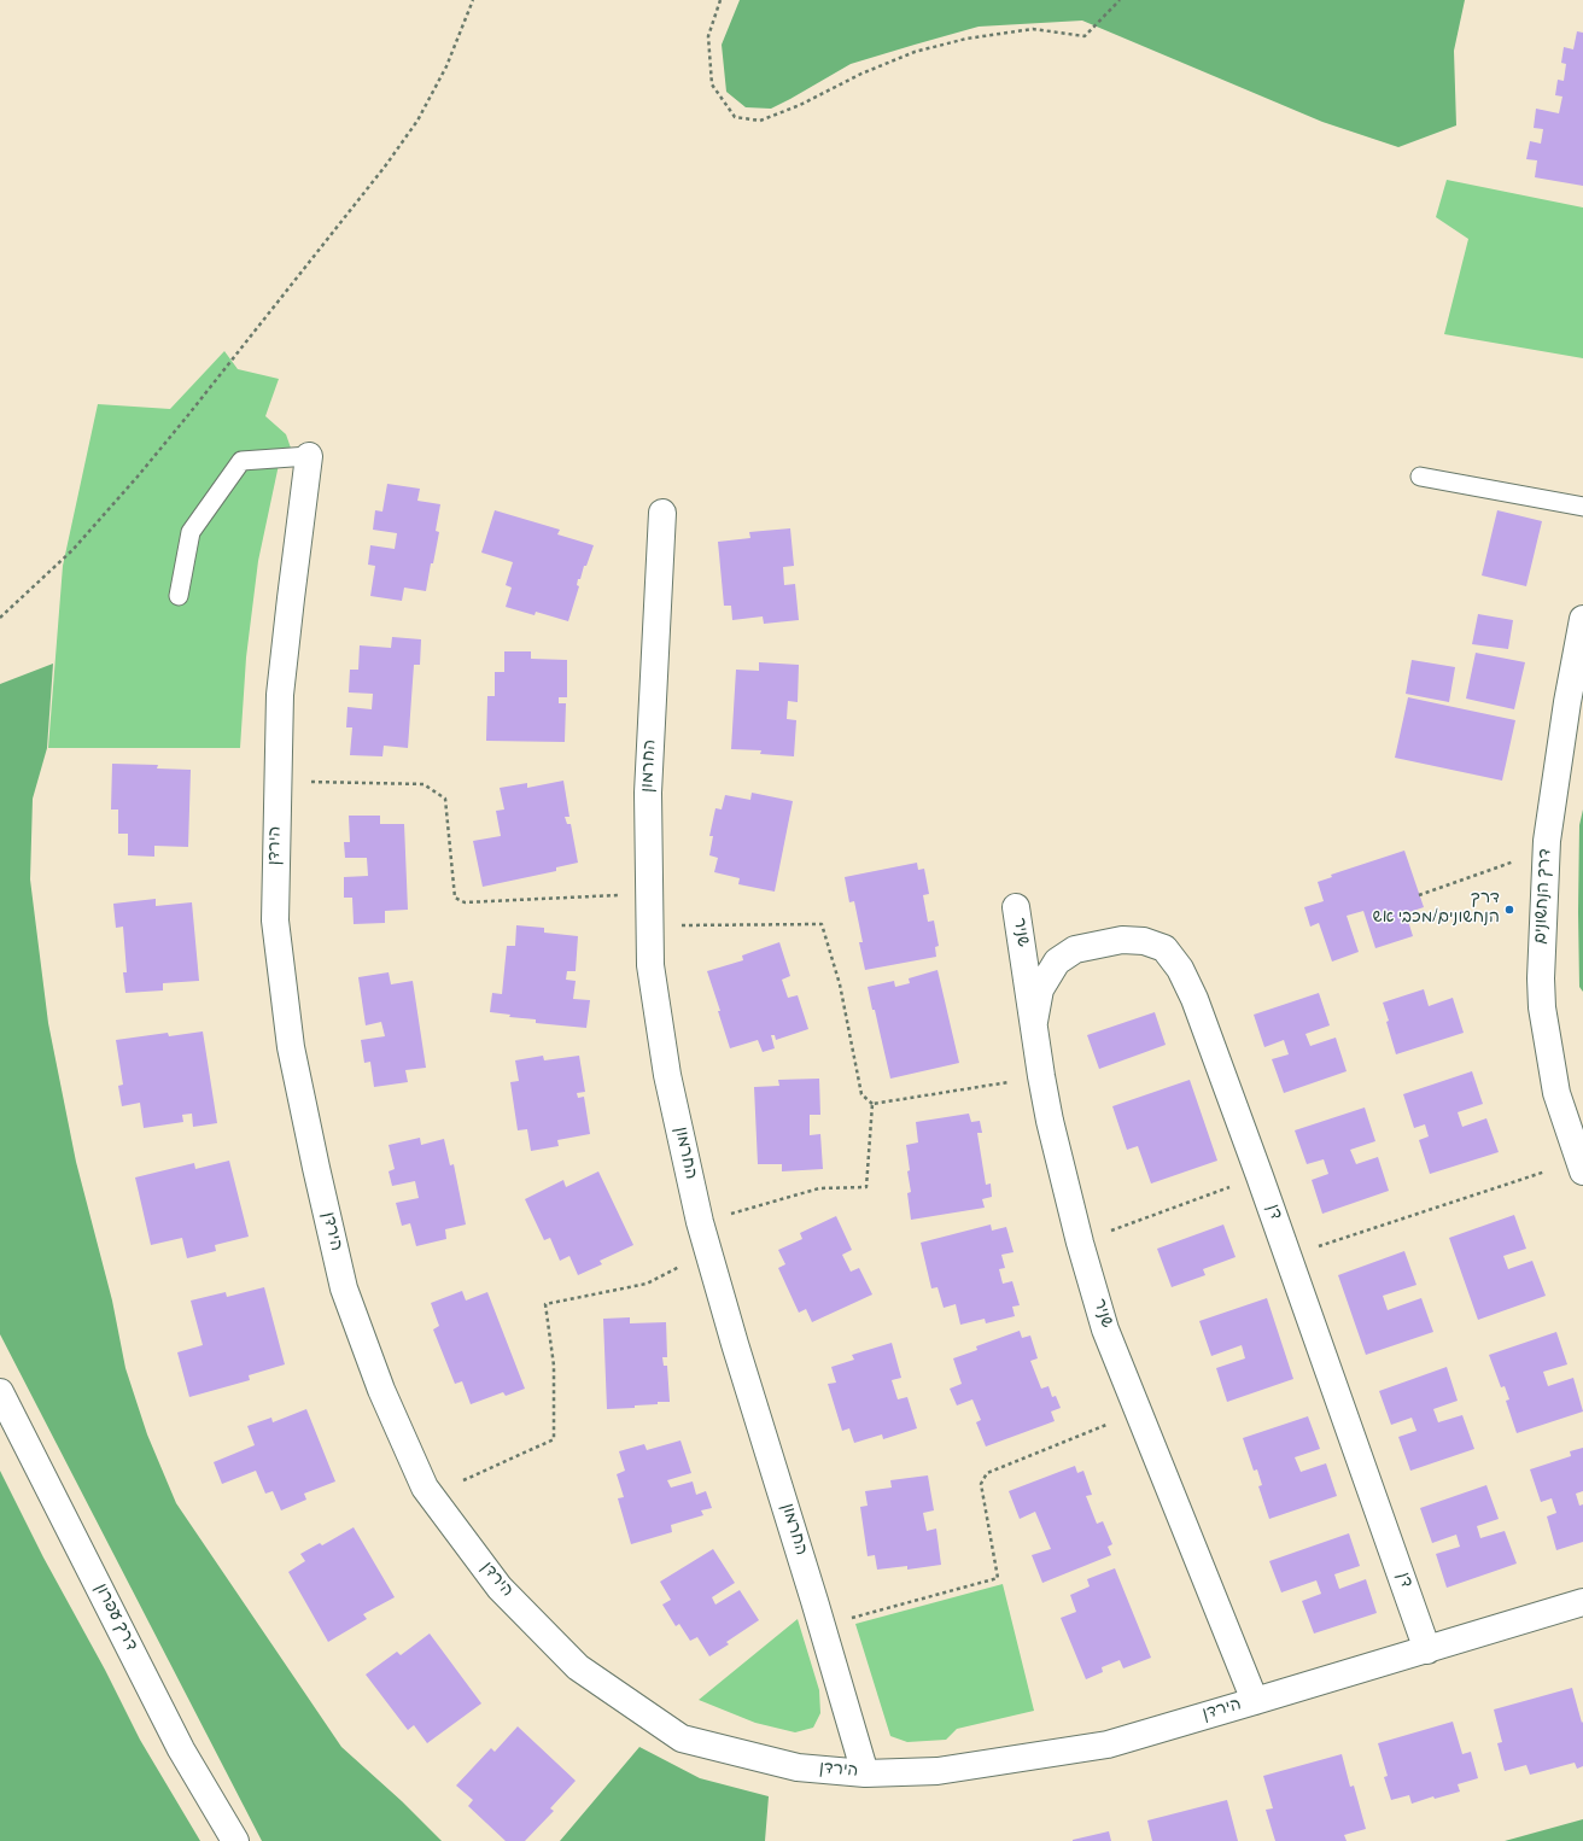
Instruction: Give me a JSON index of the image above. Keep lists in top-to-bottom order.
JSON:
{
  "streets": {
    "street": [
      "החרמון",
      "הירדן",
      "דרך הנחשונים",
      "שניר",
      "דן",
      "דרך עפרון"
    ]
  },
  "crossings": [
    ["החרמון", "הירדן"],
    ["הירדן", "שניר"],
    ["הירדן", "דן"],
    ["שניר", "דן"]
  ],
  "places": ["דרך הנחשונים/מכבי אש"]
}
